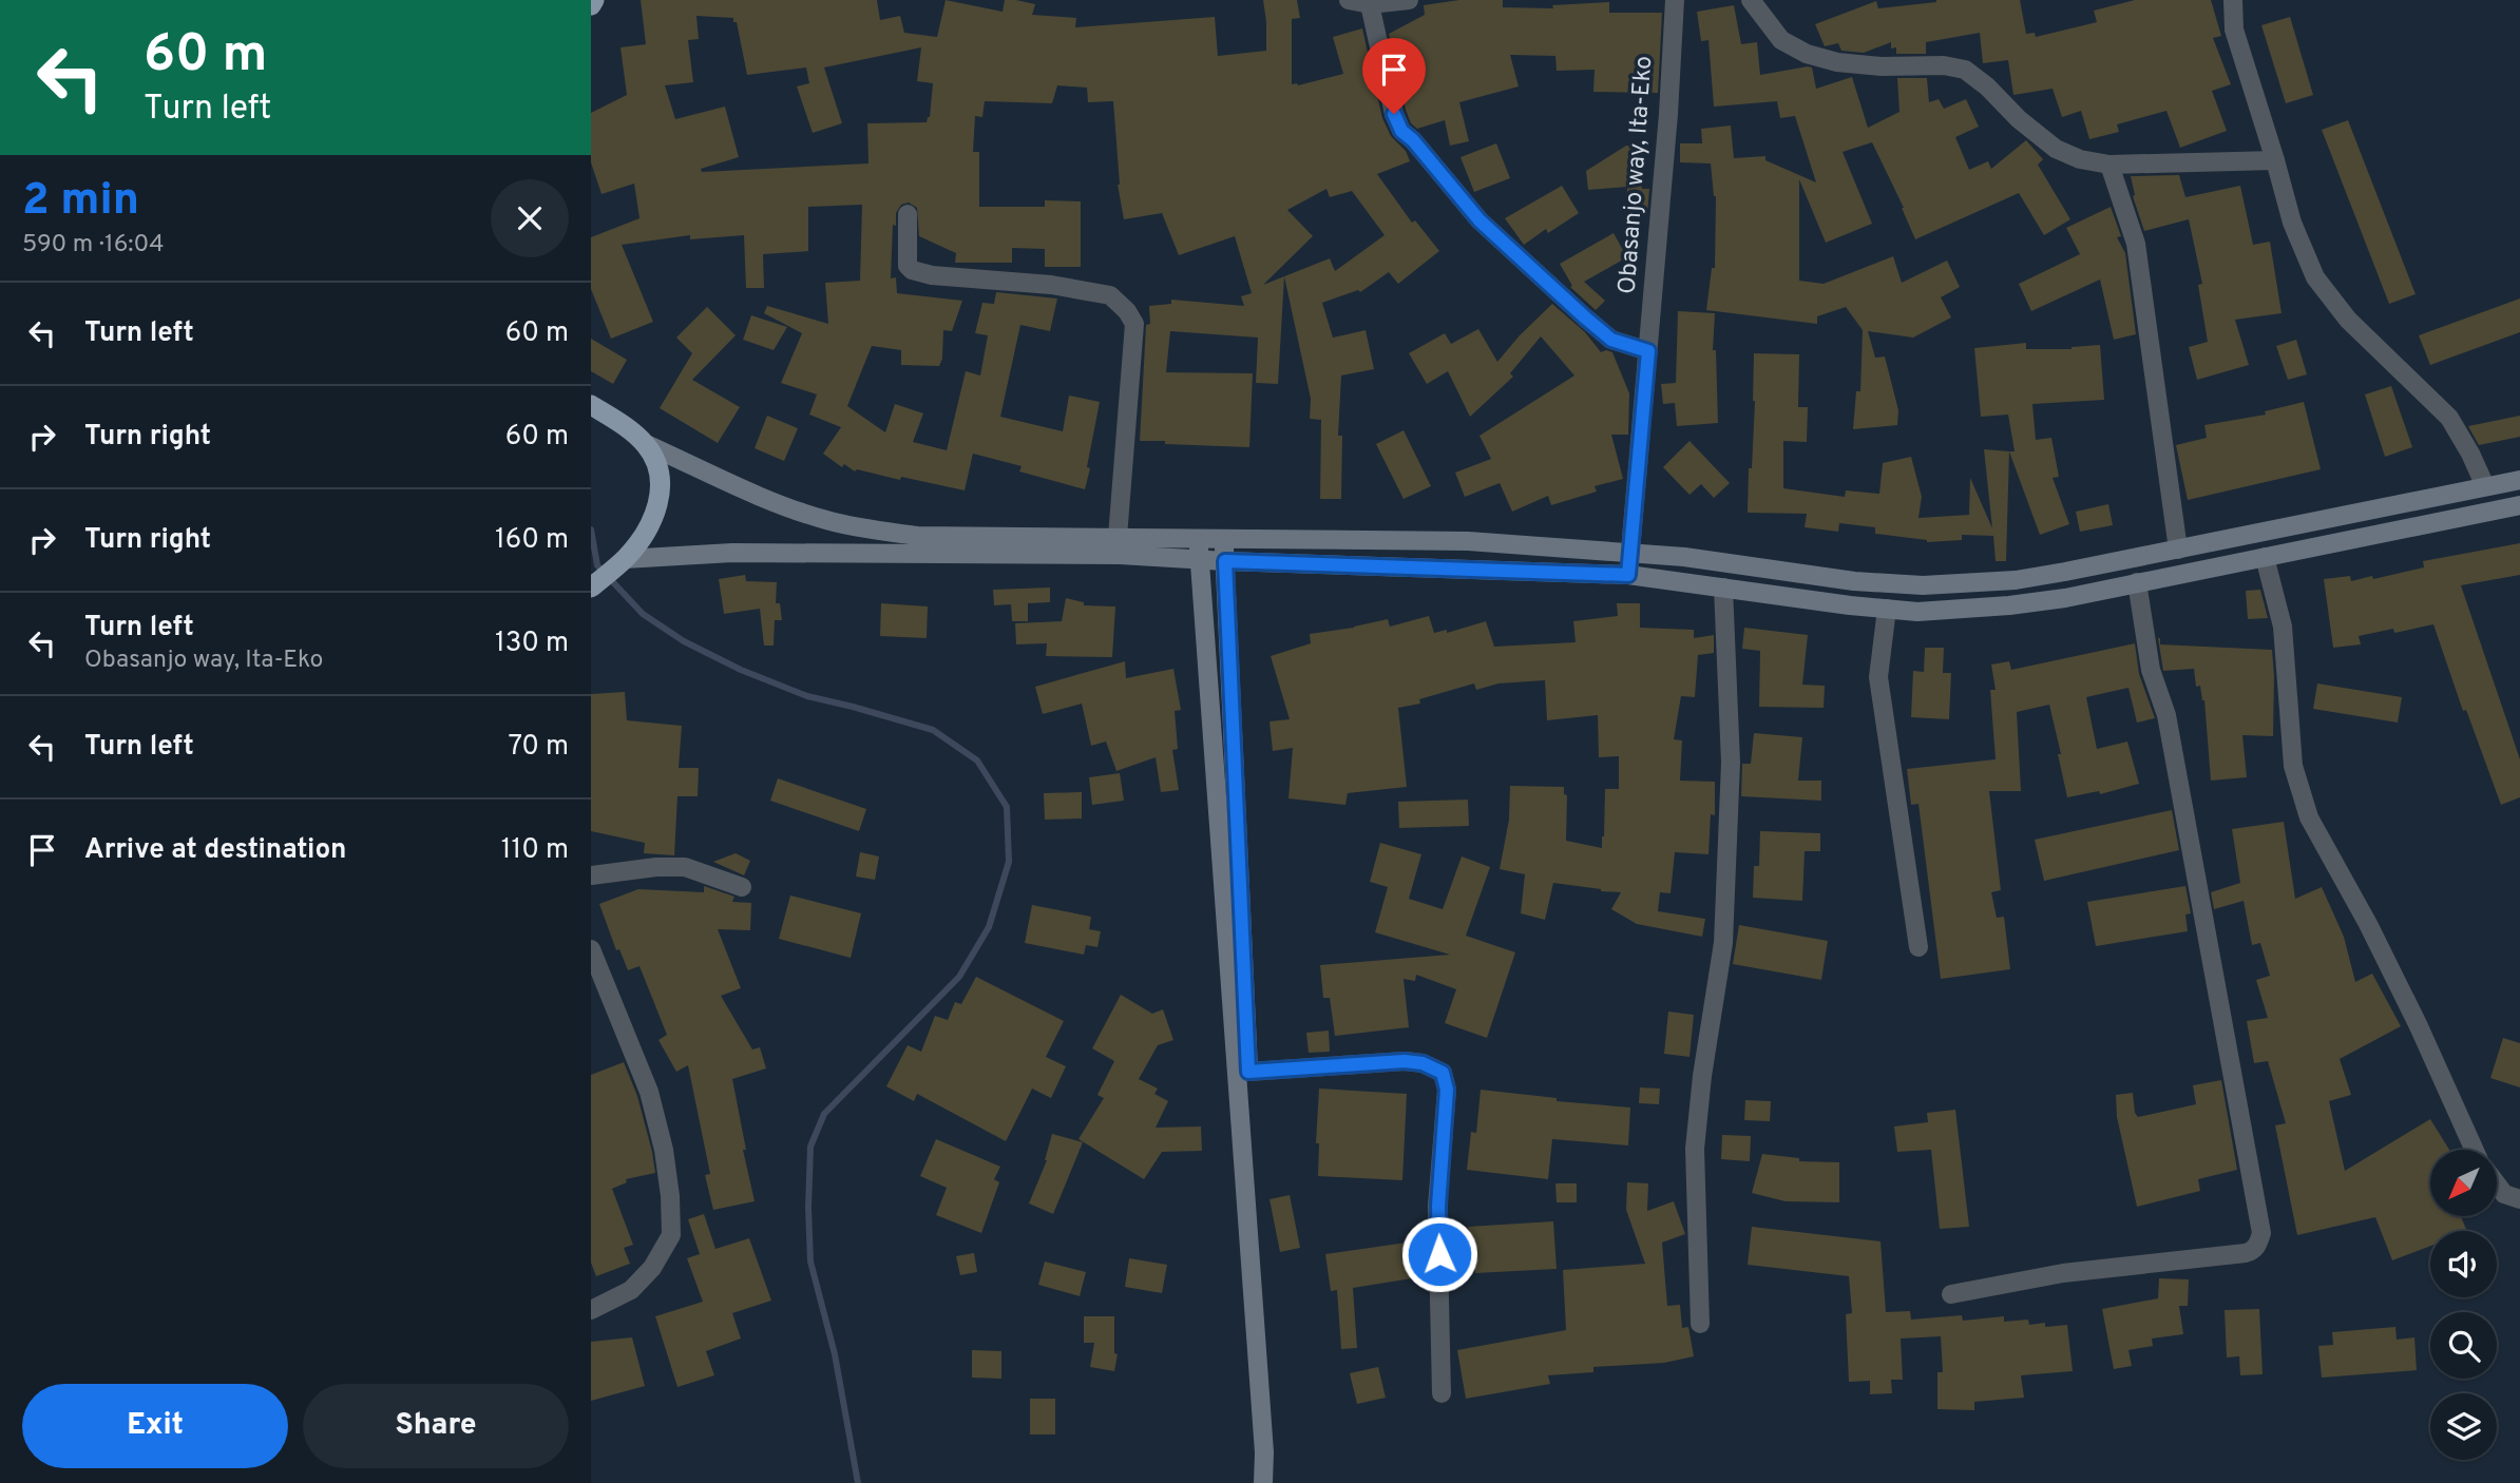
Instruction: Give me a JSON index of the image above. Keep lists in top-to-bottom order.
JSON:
{
  "streets": {
    "street": ["Obasanjo way, Ita-Eko"]
  },
  "north": "bottom left",
  "page": {
    "turn": ["60 m", "Turn left"],
    "heading": ["2 min", "590 m · 16:04"],
    "list": [
      {
        "name": "Turn left",
        "value": "60 m"
      },
      {
        "name": "Turn right",
        "value": "60 m"
      },
      {
        "name": "Turn right",
        "value": "160 m"
      },
      {
        "name": "Turn left",
        "note": "Obasanjo way, Ita-Eko",
        "value": "130 m"
      },
      {
        "name": "Turn left",
        "value": "70 m"
      },
      {
        "name": "Arrive at destination",
        "value": "110 m"
      }
    ],
    "buttons": ["Exit", "Share"]
  }
}
